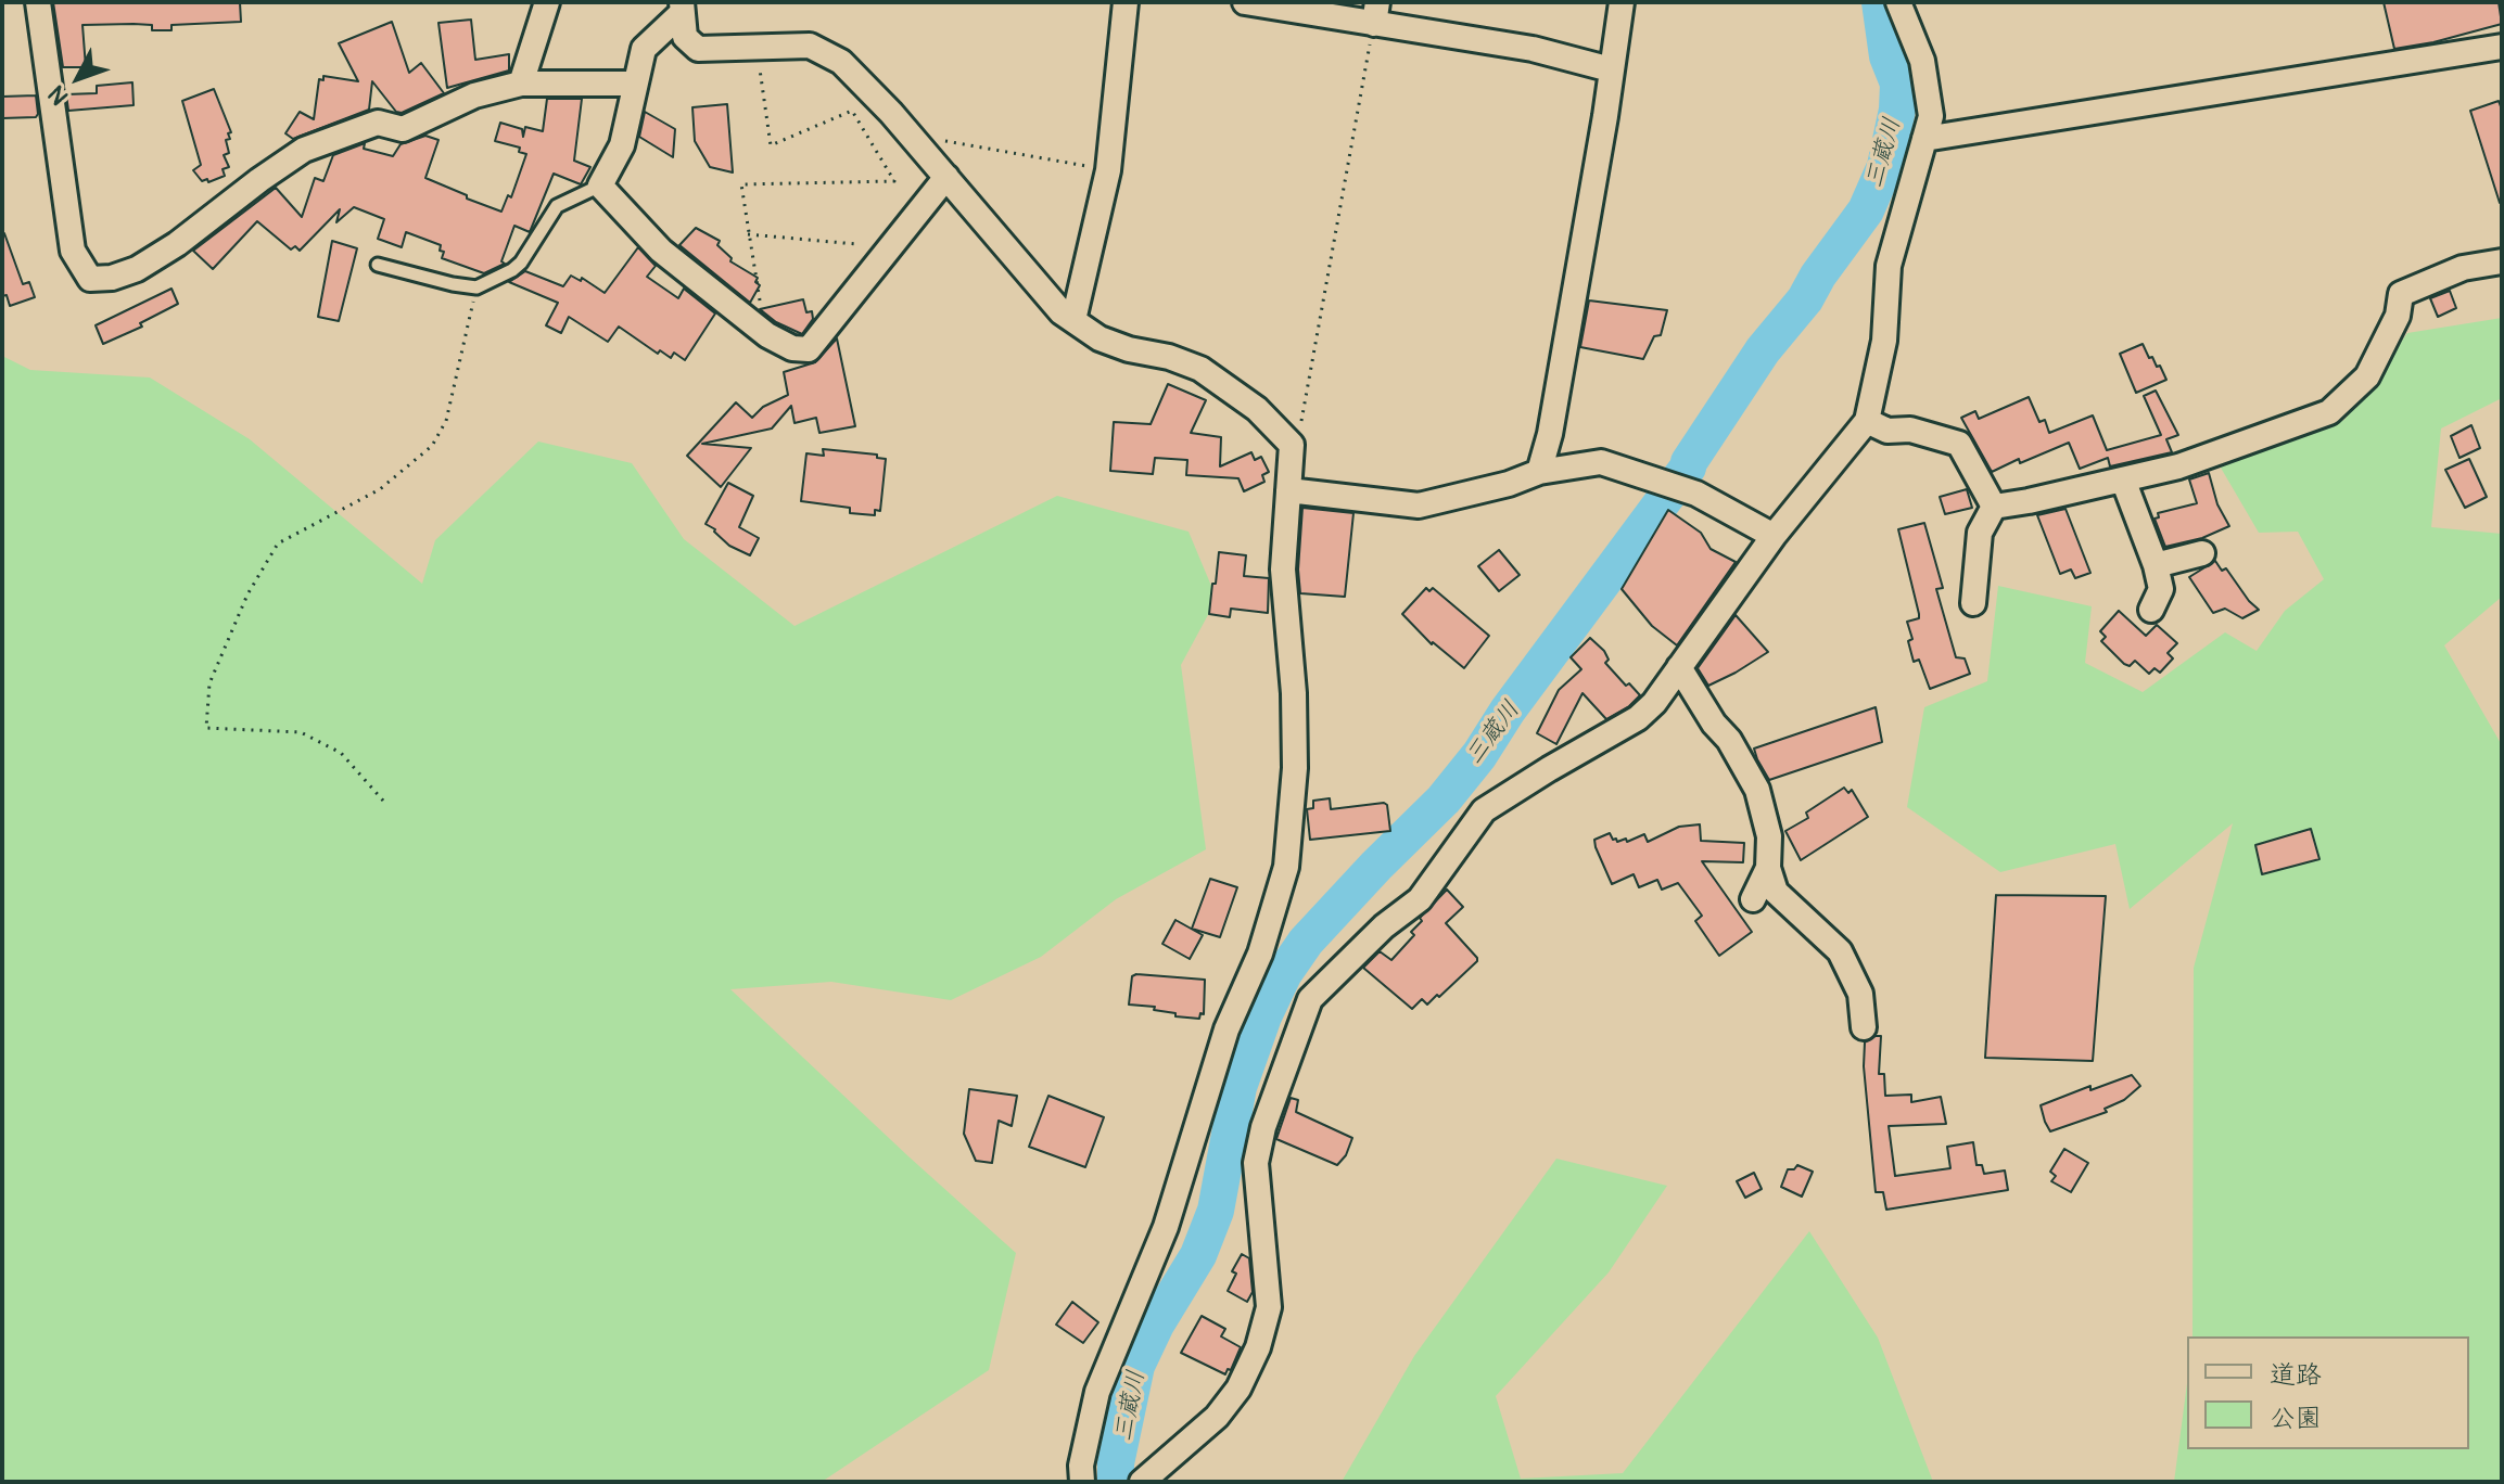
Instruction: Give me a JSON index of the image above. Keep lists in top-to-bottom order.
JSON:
{
  "water": ["三蔵川"],
  "legend": ["道路", "公園"],
  "north": "bottom left"
}
